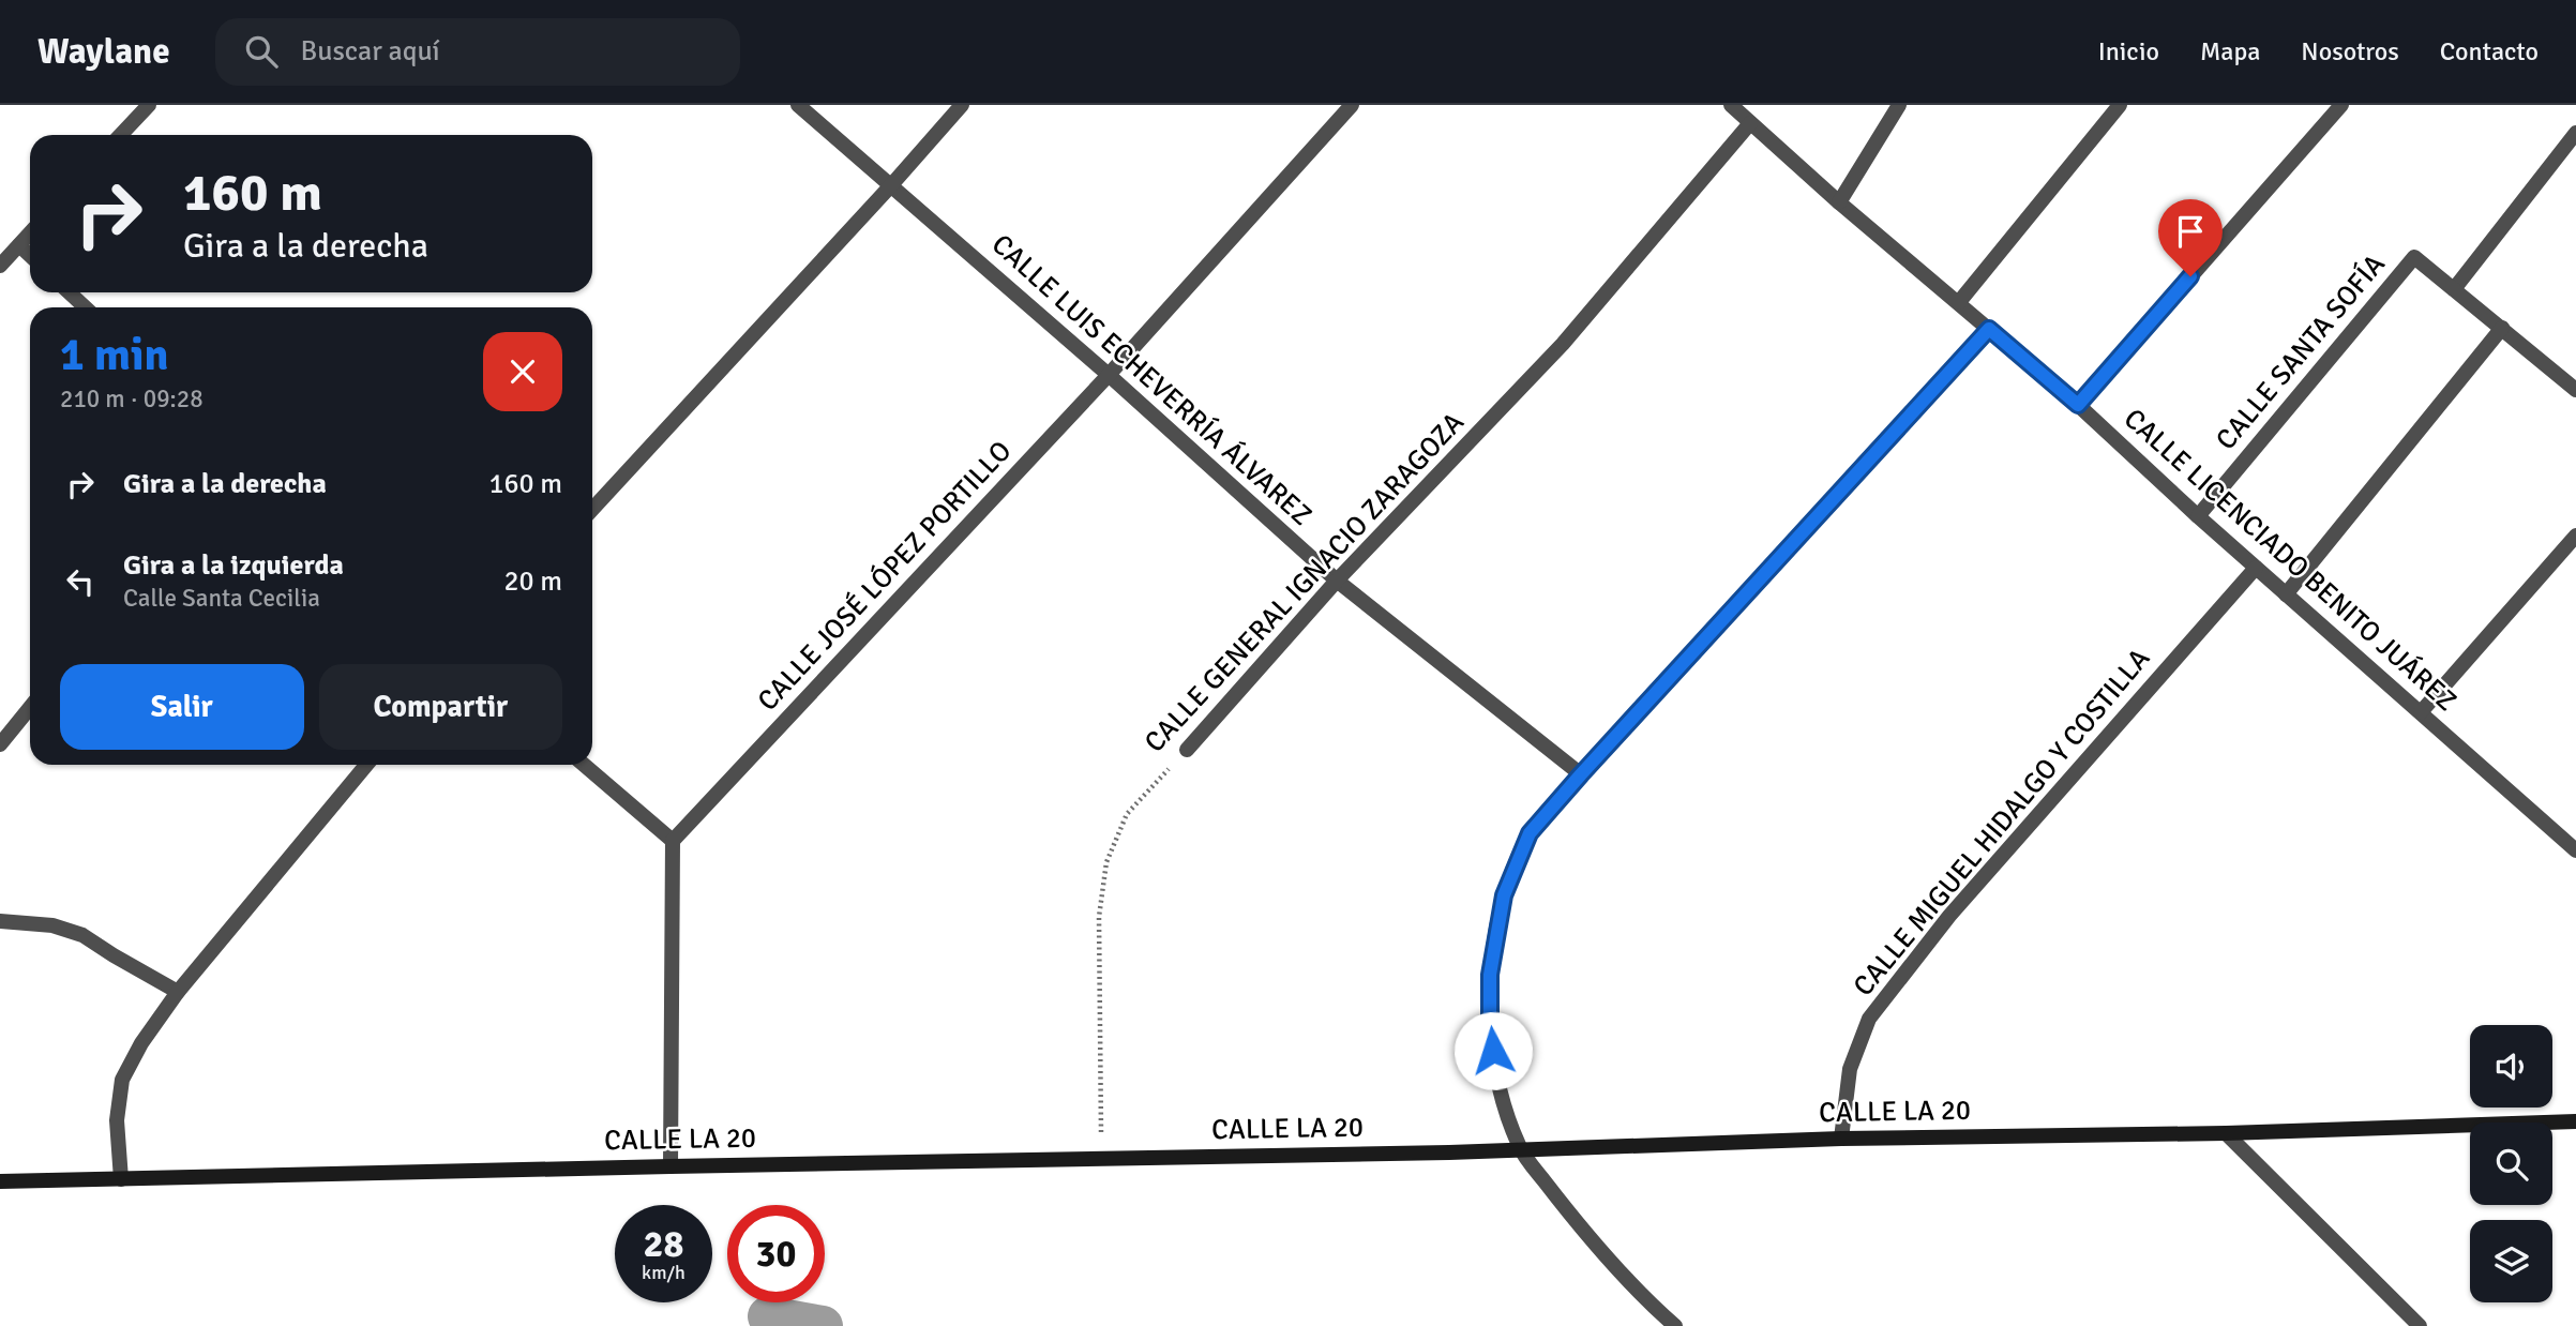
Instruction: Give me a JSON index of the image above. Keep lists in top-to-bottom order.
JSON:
{
  "streets": {
    "street": [
      "CALLE SANTA SOFÍA",
      "CALLE LUIS ECHEVERRÍA ÁLVAREZ",
      "CALLE LICENCIADO BENITO JUÁREZ",
      "CALLE JOSÉ LÓPEZ PORTILLO",
      "CALLE GENERAL IGNACIO ZARAGOZA",
      "CALLE MIGUEL HIDALGO Y COSTILLA",
      "CALLE LA 20"
    ]
  },
  "crossings": [
    ["CALLE SANTA SOFÍA", "CALLE LICENCIADO BENITO JUÁREZ"],
    ["CALLE LUIS ECHEVERRÍA ÁLVAREZ", "CALLE JOSÉ LÓPEZ PORTILLO"],
    ["CALLE LUIS ECHEVERRÍA ÁLVAREZ", "CALLE GENERAL IGNACIO ZARAGOZA"],
    ["CALLE LICENCIADO BENITO JUÁREZ", "CALLE GENERAL IGNACIO ZARAGOZA"],
    ["CALLE LICENCIADO BENITO JUÁREZ", "CALLE MIGUEL HIDALGO Y COSTILLA"],
    ["CALLE GENERAL IGNACIO ZARAGOZA", "CALLE LA 20"],
    ["CALLE MIGUEL HIDALGO Y COSTILLA", "CALLE LA 20"]
  ],
  "page": {
    "header": "Waylane",
    "search": "Buscar aquí",
    "nav": [
      "Inicio",
      "Mapa",
      "Nosotros",
      "Contacto"
    ],
    "turn": ["160 m", "Gira a la derecha"],
    "heading": ["1 min", "210 m · 09:28"],
    "list": [
      {
        "name": "Gira a la derecha",
        "value": "160 m"
      },
      {
        "name": "Gira a la izquierda",
        "note": "Calle Santa Cecilia",
        "value": "20 m"
      }
    ],
    "buttons": ["Salir", "Compartir"],
    "speed": "28 km/h",
    "limit": "30"
  }
}
